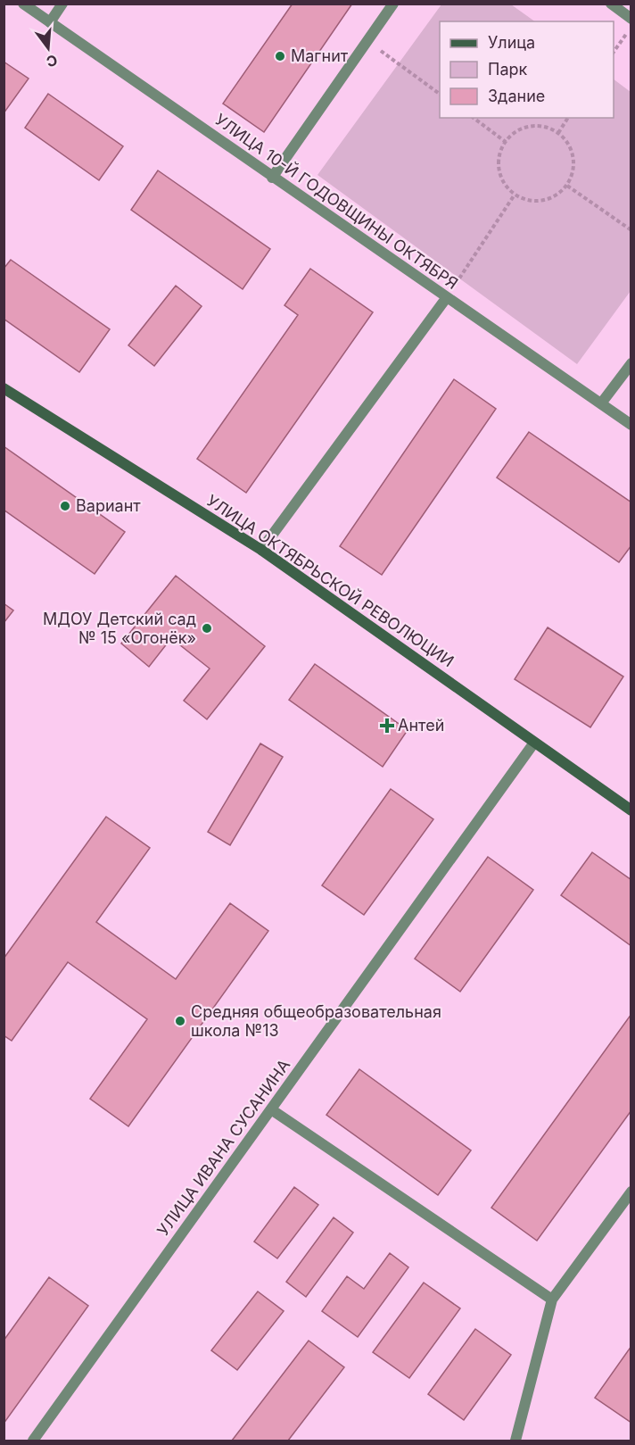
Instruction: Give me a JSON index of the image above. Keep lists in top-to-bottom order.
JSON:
{
  "streets": {
    "street": ["УЛИЦА 10-Й ГОДОВЩИНЫ ОКТЯБРЯ", "УЛИЦА ОКТЯБРЬСКОЙ РЕВОЛЮЦИИ", "УЛИЦА ИВАНА СУСАНИНА"]
  },
  "crossings": [
    ["УЛИЦА ОКТЯБРЬСКОЙ РЕВОЛЮЦИИ", "УЛИЦА ИВАНА СУСАНИНА"]
  ],
  "places": {
    "other": [
      "Магнит",
      "Вариант",
      "МДОУ Детский сад № 15 «Огонёк»",
      "Средняя общеобразовательная школа №13"
    ],
    "health": ["Антей"]
  },
  "legend": ["Улица", "Парк", "Здание"],
  "north": "bottom"
}
